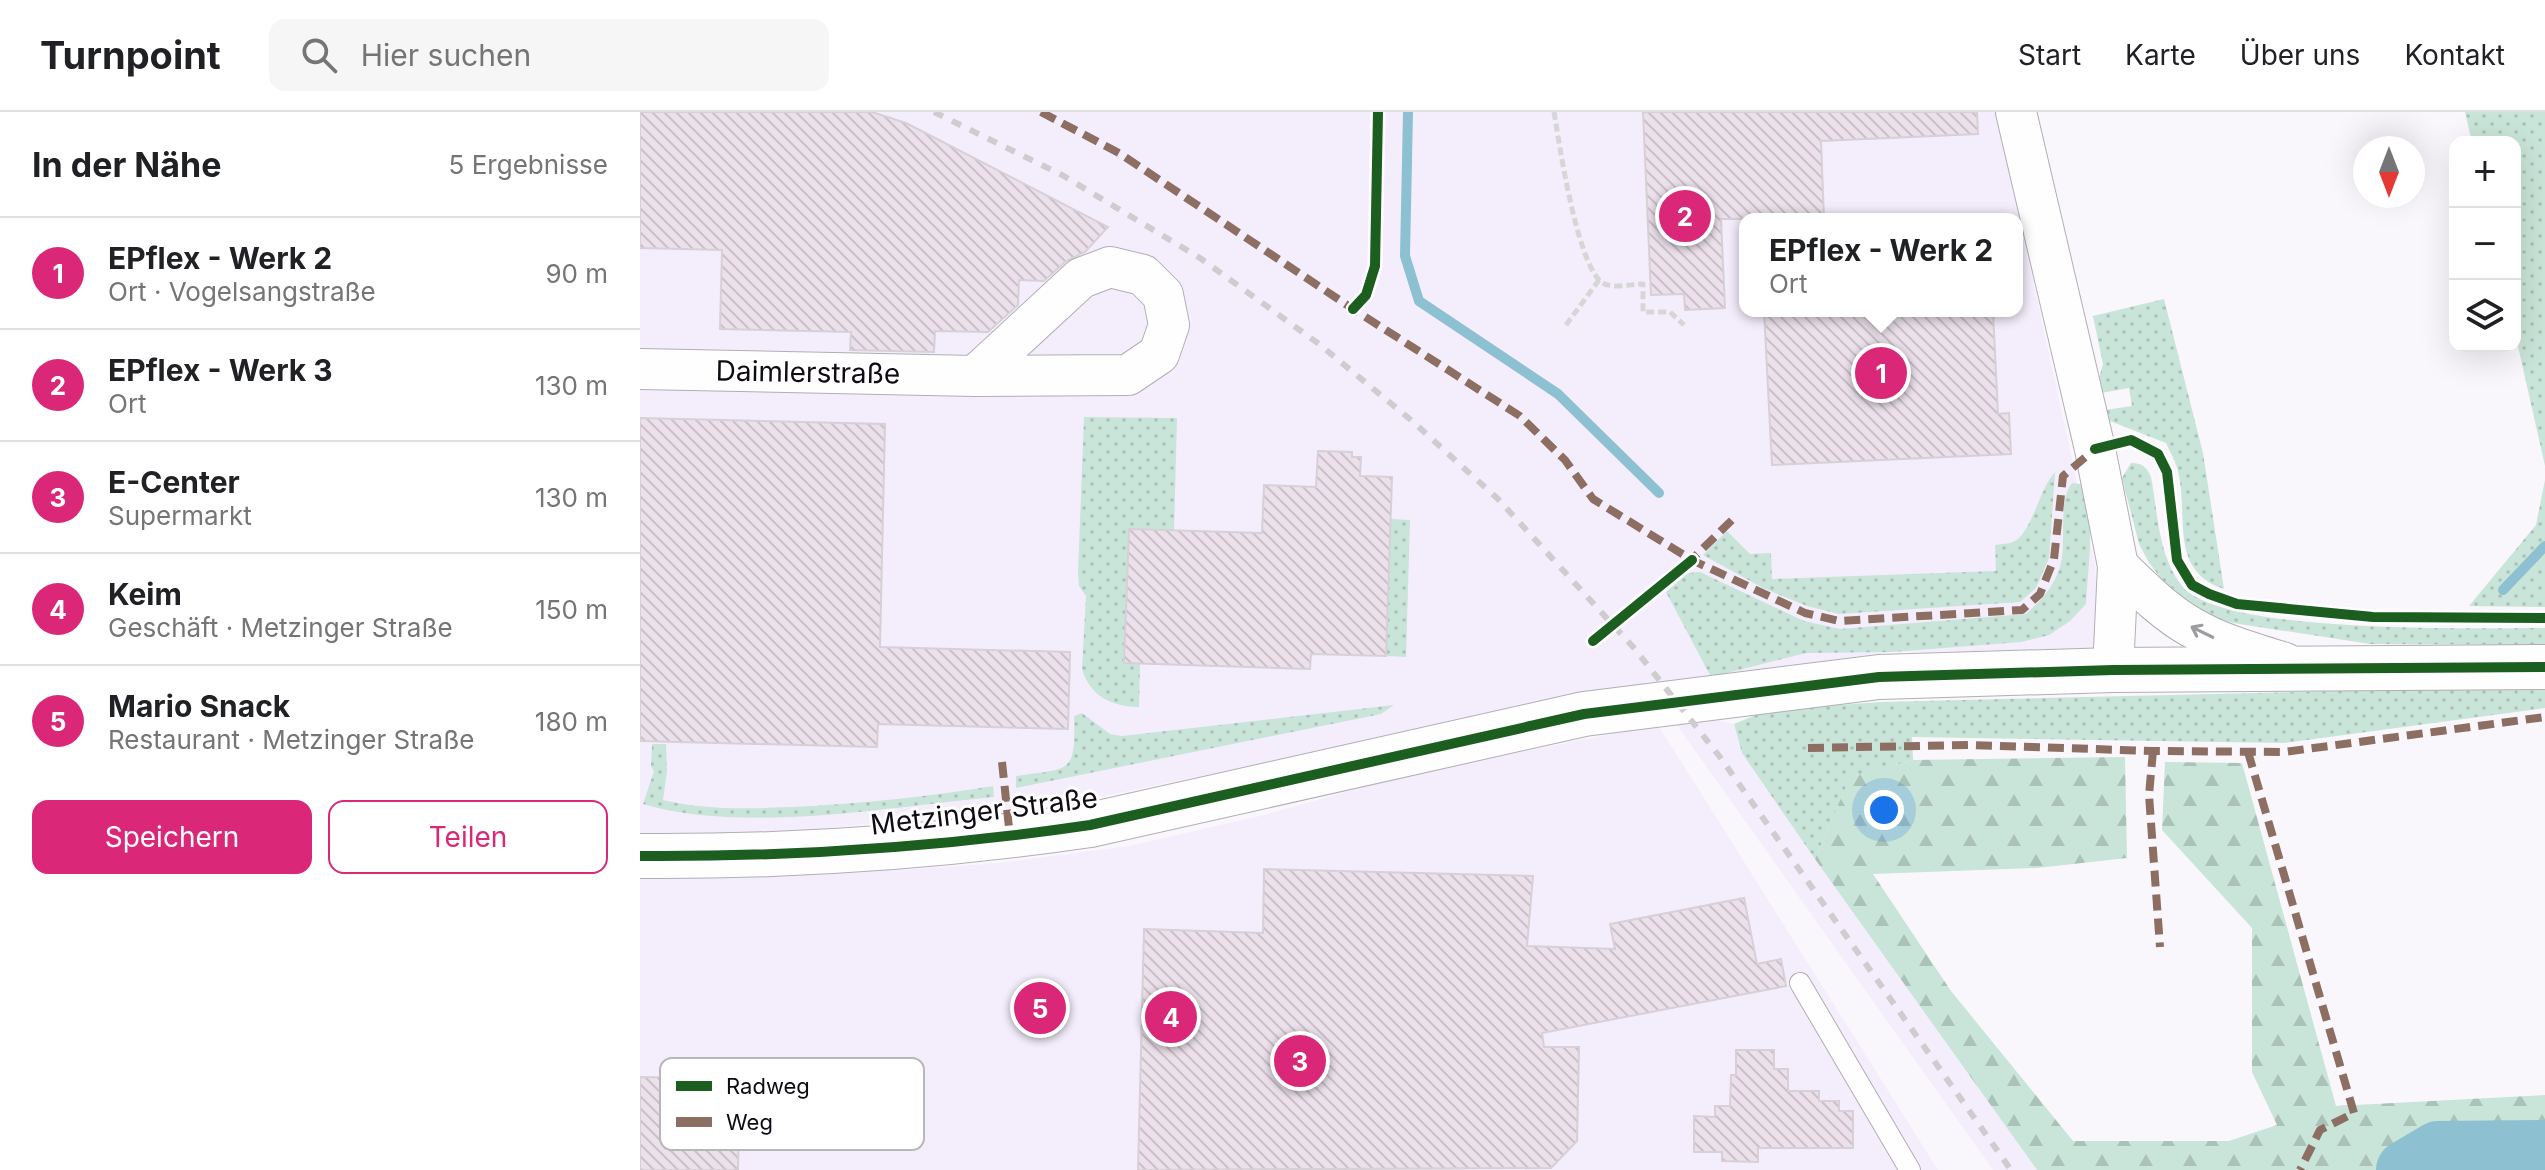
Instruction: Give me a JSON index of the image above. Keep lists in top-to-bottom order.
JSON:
{
  "streets": {
    "street": ["Daimlerstraße", "Metzinger Straße"]
  },
  "legend": ["Radweg", "Weg"],
  "north": "bottom",
  "page": {
    "header": "Turnpoint",
    "search": "Hier suchen",
    "nav": [
      "Start",
      "Karte",
      "Über uns",
      "Kontakt"
    ],
    "heading": ["In der Nähe", "5 Ergebnisse"],
    "map_buttons": ["+", "−"],
    "pins": [
      "2",
      "1",
      "5",
      "4",
      "3"
    ],
    "popup": ["EPflex - Werk 2", "Ort"],
    "list": [
      {
        "mark": "1",
        "name": "EPflex - Werk 2",
        "note": "Ort · Vogelsangstraße",
        "value": "90 m"
      },
      {
        "mark": "2",
        "name": "EPflex - Werk 3",
        "note": "Ort",
        "value": "130 m"
      },
      {
        "mark": "3",
        "name": "E-Center",
        "note": "Supermarkt",
        "value": "130 m"
      },
      {
        "mark": "4",
        "name": "Keim",
        "note": "Geschäft · Metzinger Straße",
        "value": "150 m"
      },
      {
        "mark": "5",
        "name": "Mario Snack",
        "note": "Restaurant · Metzinger Straße",
        "value": "180 m"
      }
    ],
    "buttons": ["Speichern", "Teilen"]
  }
}
